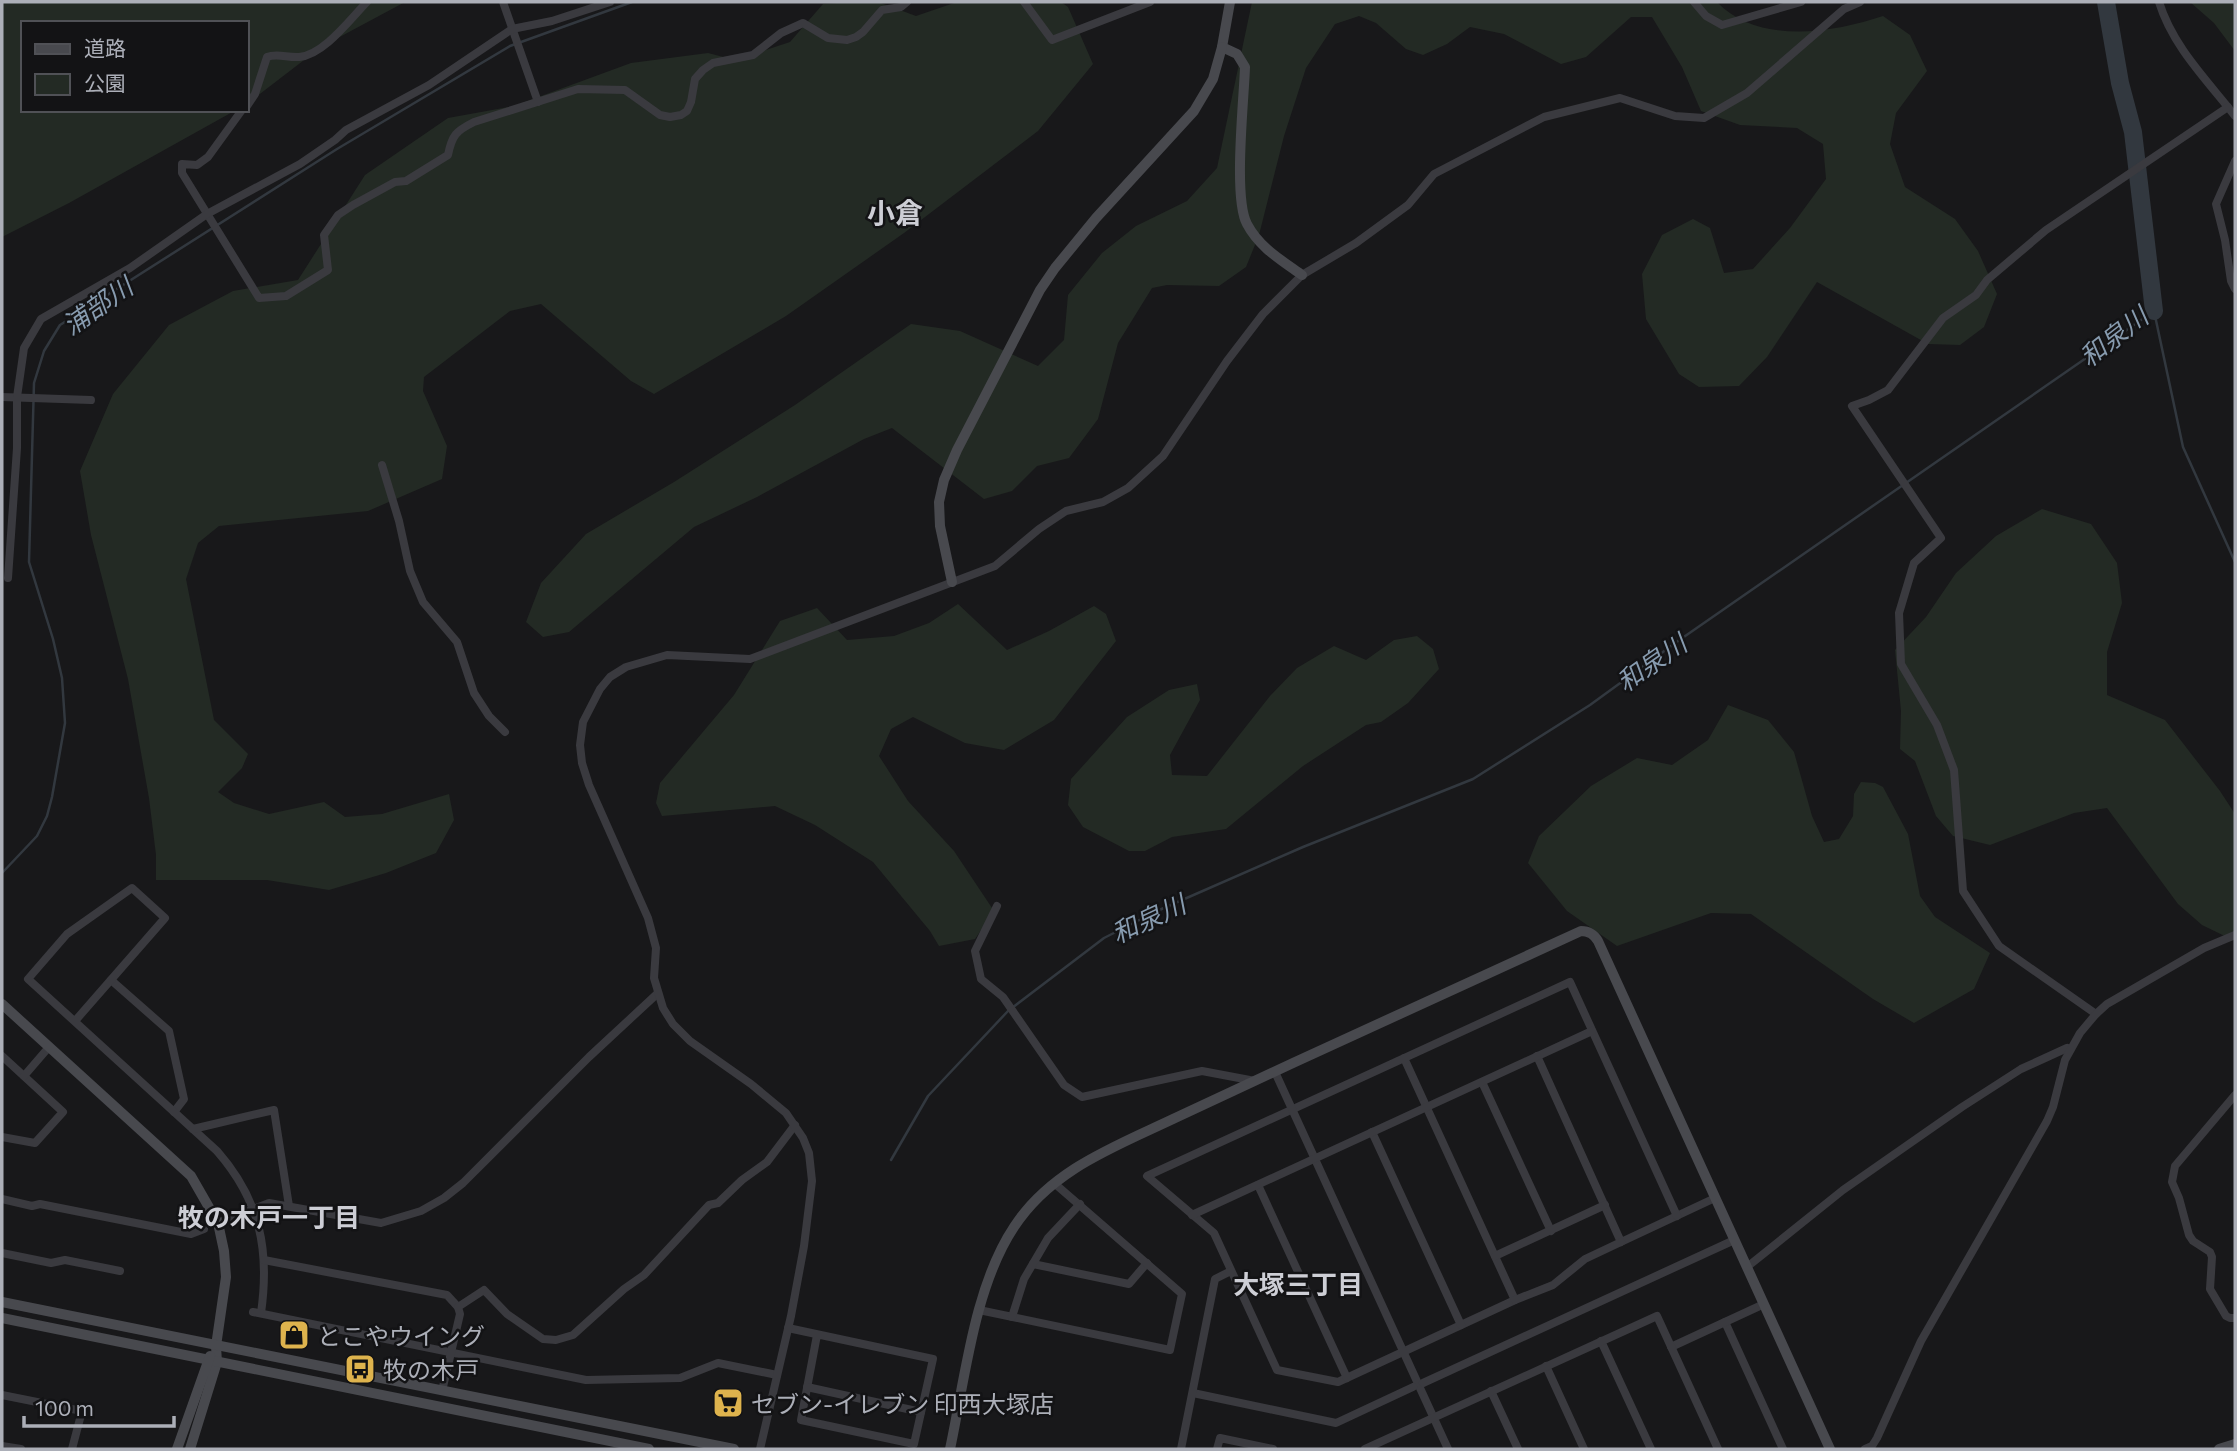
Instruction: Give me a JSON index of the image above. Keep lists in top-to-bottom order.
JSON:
{
  "districts": ["小倉", "牧の木戸一丁目", "大塚三丁目"],
  "water": ["浦部川", "和泉川"],
  "places": {
    "shop": ["とこやウイング"],
    "bus stop": ["牧の木戸"],
    "supermarket": ["セブン-イレブン 印西大塚店"]
  },
  "legend": ["道路", "公園"],
  "scale_bar": "100 m"
}
